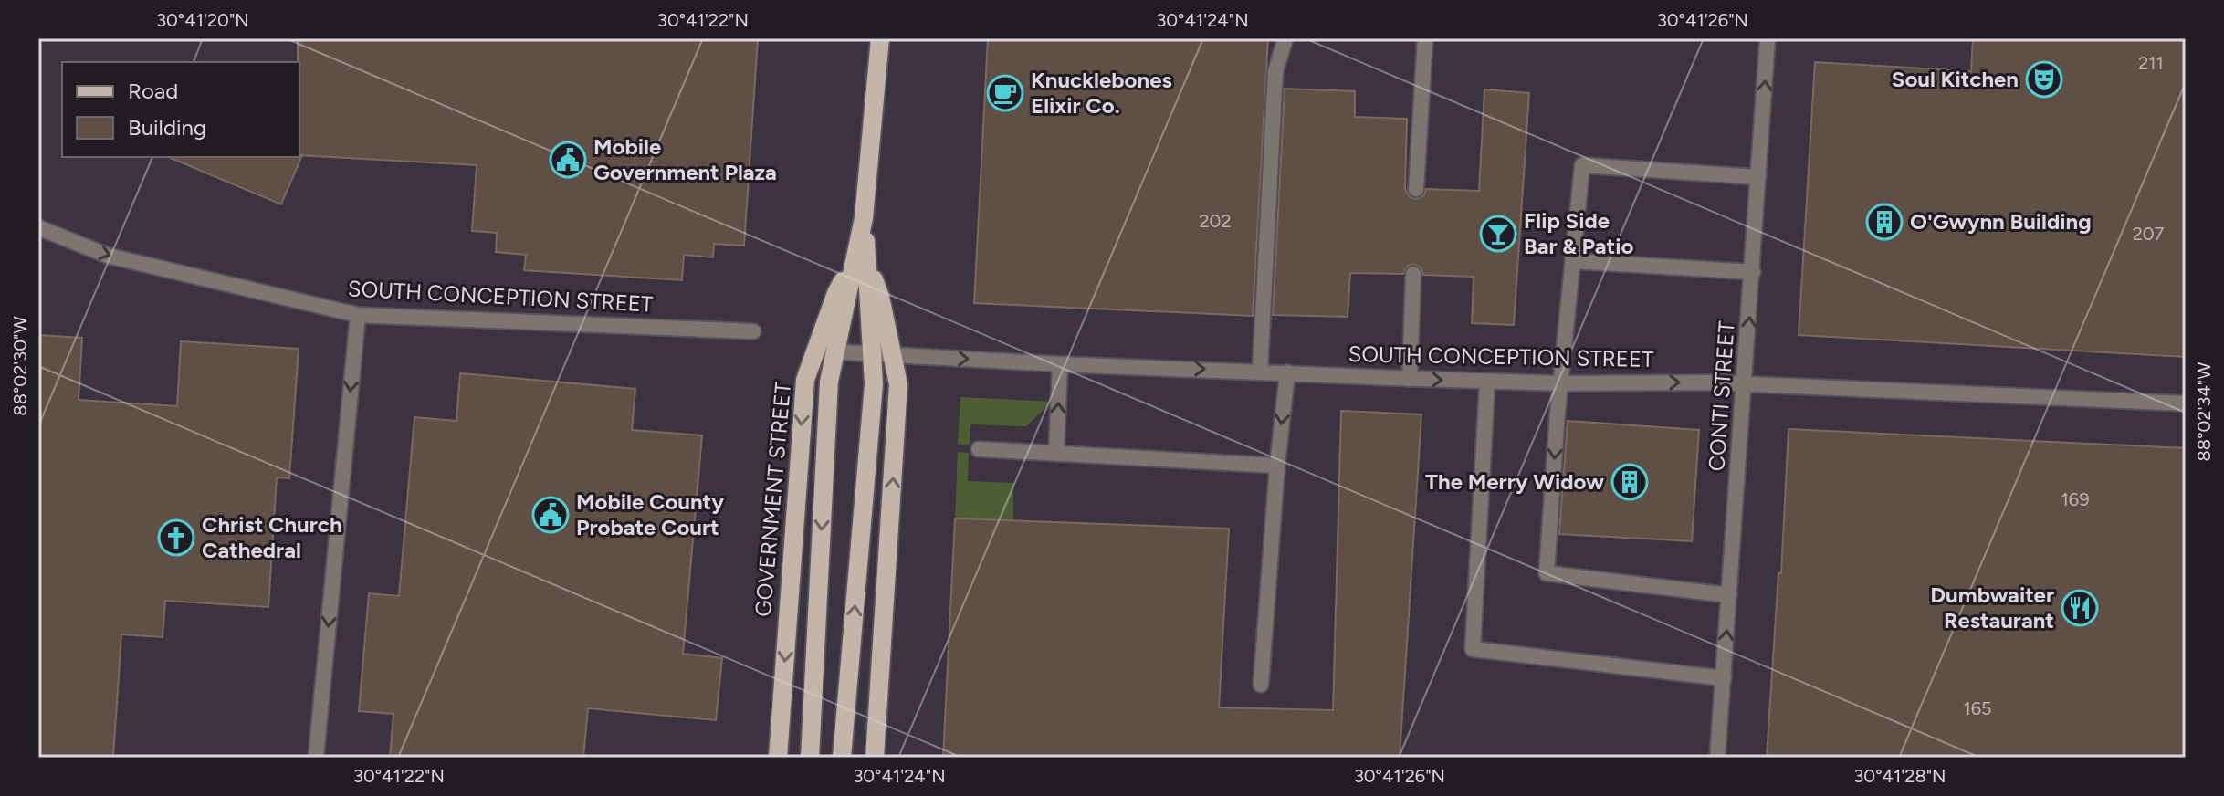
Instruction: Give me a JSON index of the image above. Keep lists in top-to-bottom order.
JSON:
{
  "streets": {
    "main road": ["GOVERNMENT STREET"],
    "street": ["SOUTH CONCEPTION STREET", "CONTI STREET"]
  },
  "crossings": [
    ["SOUTH CONCEPTION STREET", "CONTI STREET"],
    ["SOUTH CONCEPTION STREET", "GOVERNMENT STREET"]
  ],
  "one_way": ["CONTI STREET"],
  "places": {
    "theatre": ["Soul Kitchen"],
    "cafe": ["Knucklebones Elixir Co."],
    "public building": ["Mobile Government Plaza", "Mobile County Probate Court"],
    "building": ["O'Gwynn Building", "The Merry Widow"],
    "bar": ["Flip Side Bar & Patio"],
    "church": ["Christ Church Cathedral"],
    "restaurant": ["Dumbwaiter Restaurant"]
  },
  "house_numbers": [
    "211",
    "202",
    "207",
    "169",
    "165"
  ],
  "legend": ["Road", "Building"],
  "coordinates": [
    "30°41'20\"N",
    "30°41'22\"N",
    "30°41'24\"N",
    "30°41'26\"N",
    "88°02'30\"W",
    "88°02'34\"W",
    "30°41'28\"N"
  ]
}
